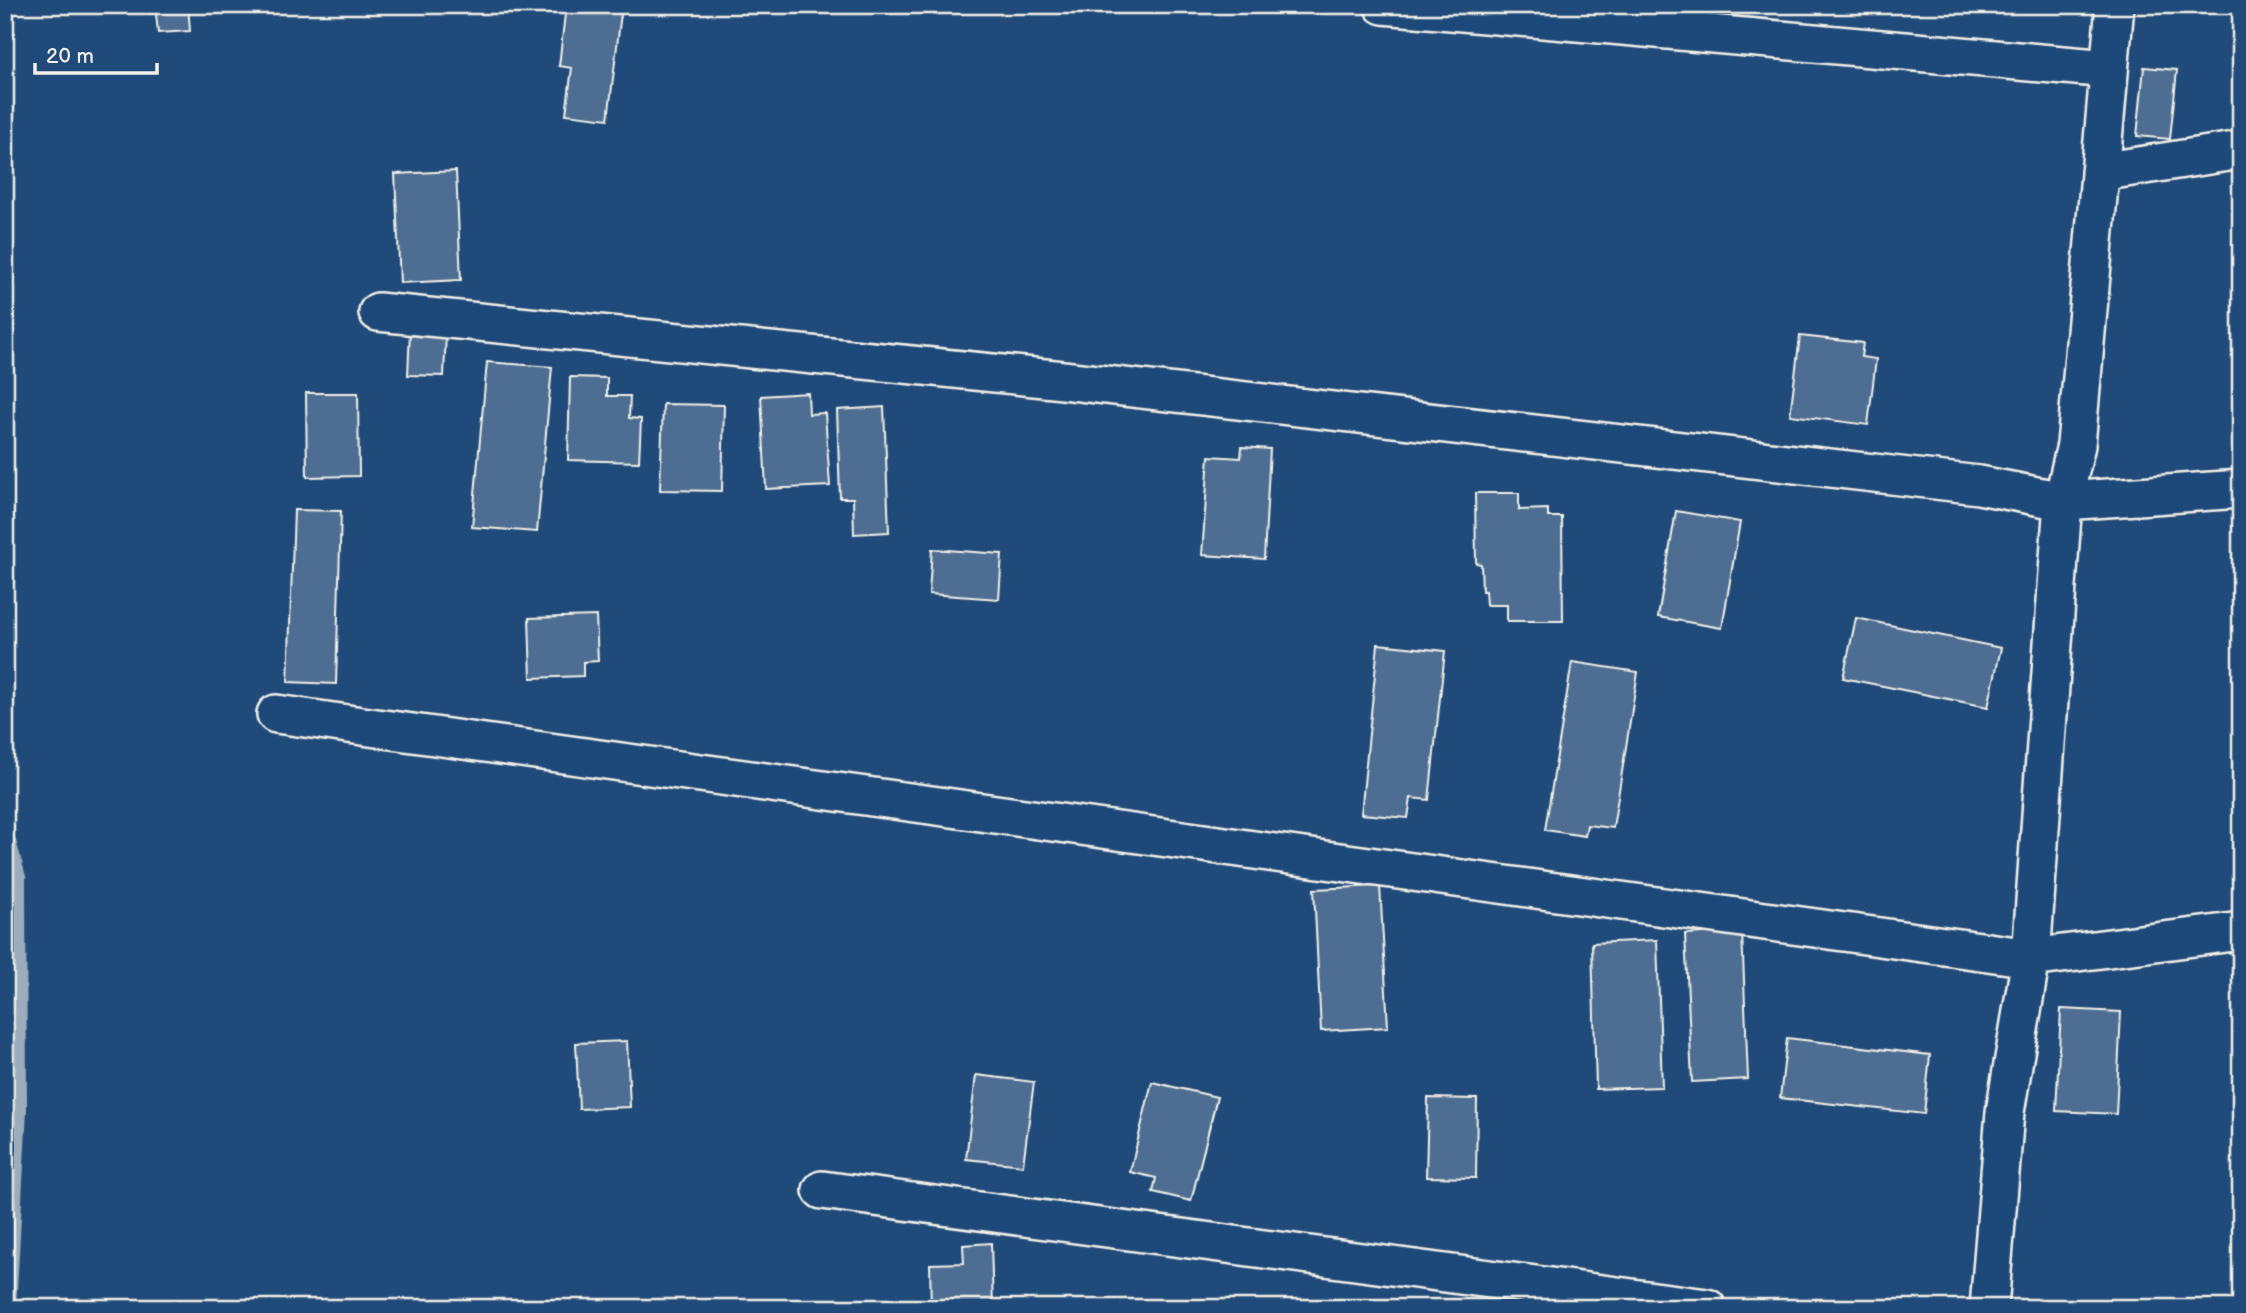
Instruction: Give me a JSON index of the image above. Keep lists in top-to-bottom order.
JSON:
{
  "scale_bar": "20 m"
}
